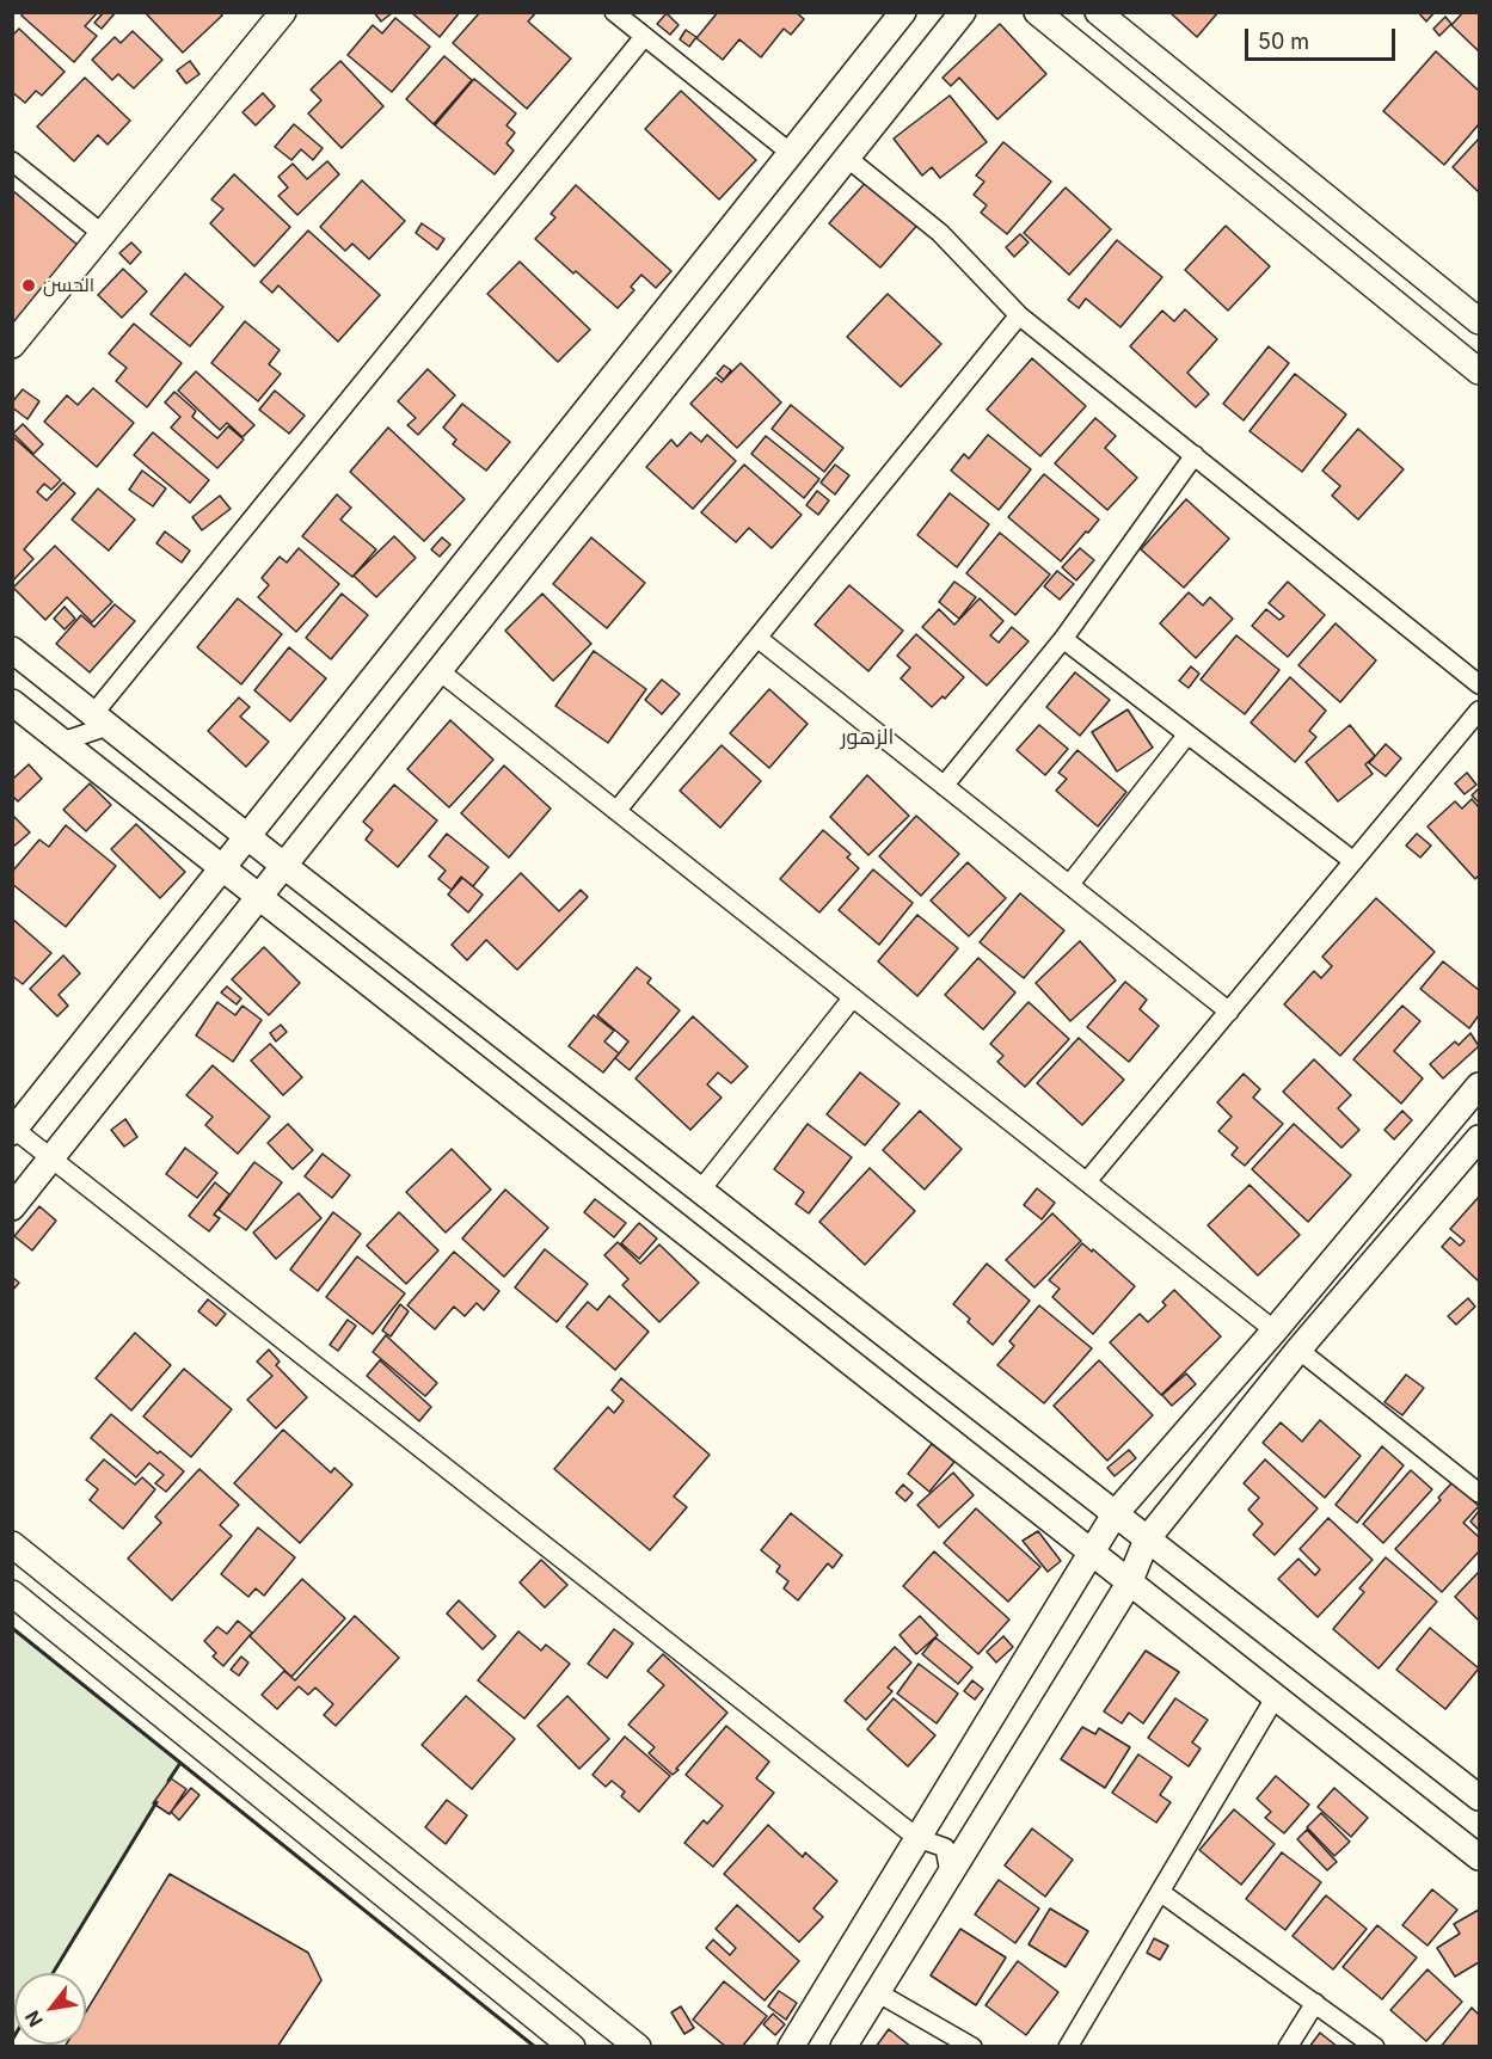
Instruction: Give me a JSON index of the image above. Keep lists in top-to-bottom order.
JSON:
{
  "districts": ["الزهور"],
  "places": ["الحسن"],
  "scale_bar": "50 m",
  "north": "bottom left"
}
